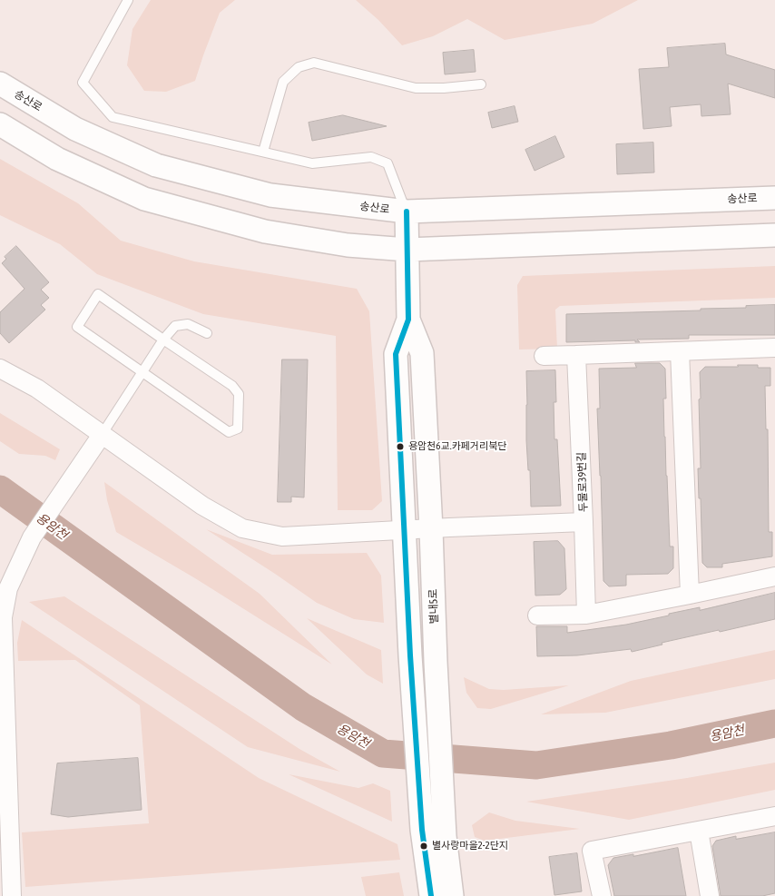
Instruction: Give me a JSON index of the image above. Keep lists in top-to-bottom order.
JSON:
{
  "streets": {
    "street": ["송산로", "두물로39번길", "별내5로"]
  },
  "crossings": [
    ["송산로", "별내5로"]
  ],
  "water": ["용암천"],
  "places": ["용암천6교.카페거리북단", "별사랑마을2-2단지"]
}
